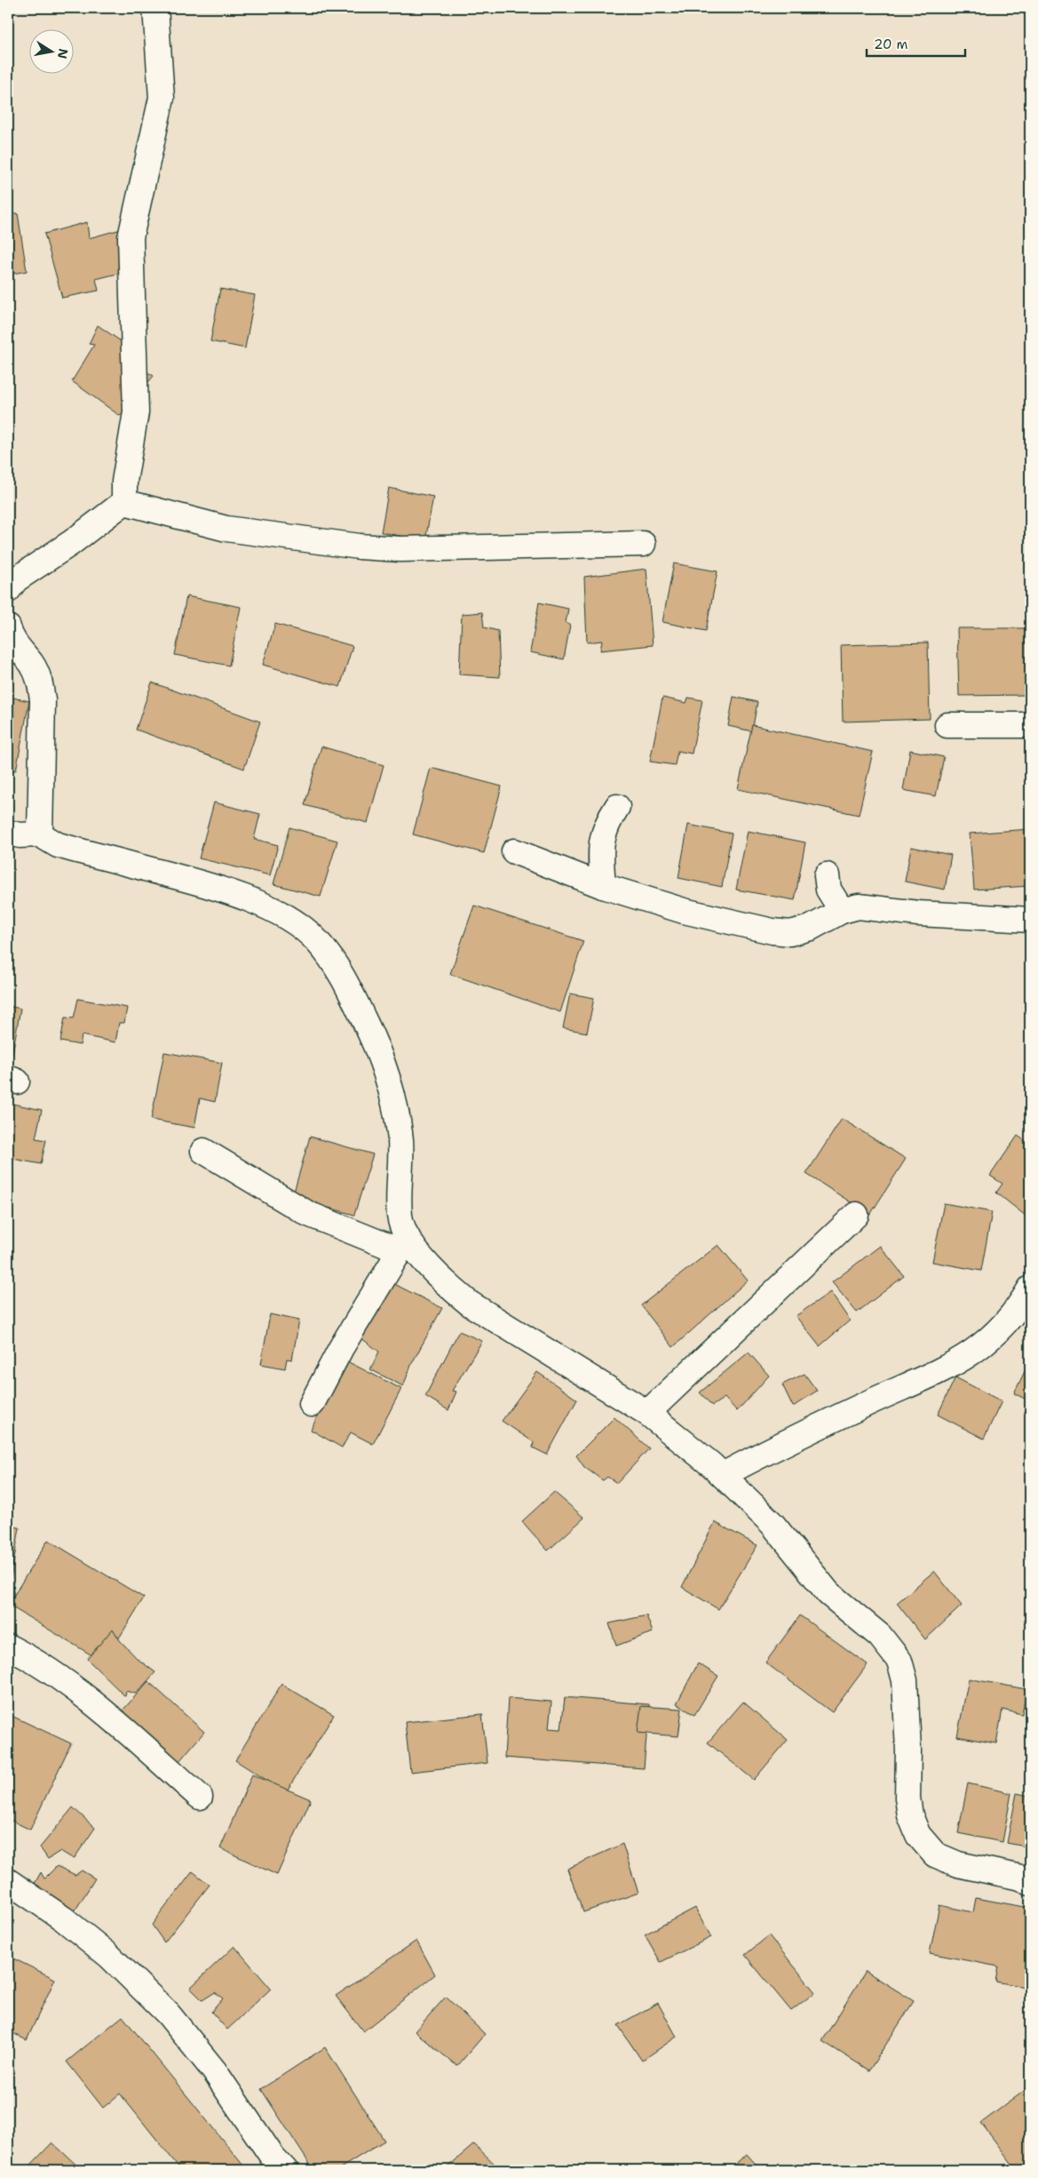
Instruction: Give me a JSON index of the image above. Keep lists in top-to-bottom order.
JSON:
{
  "scale_bar": "20 m",
  "north": "right"
}
